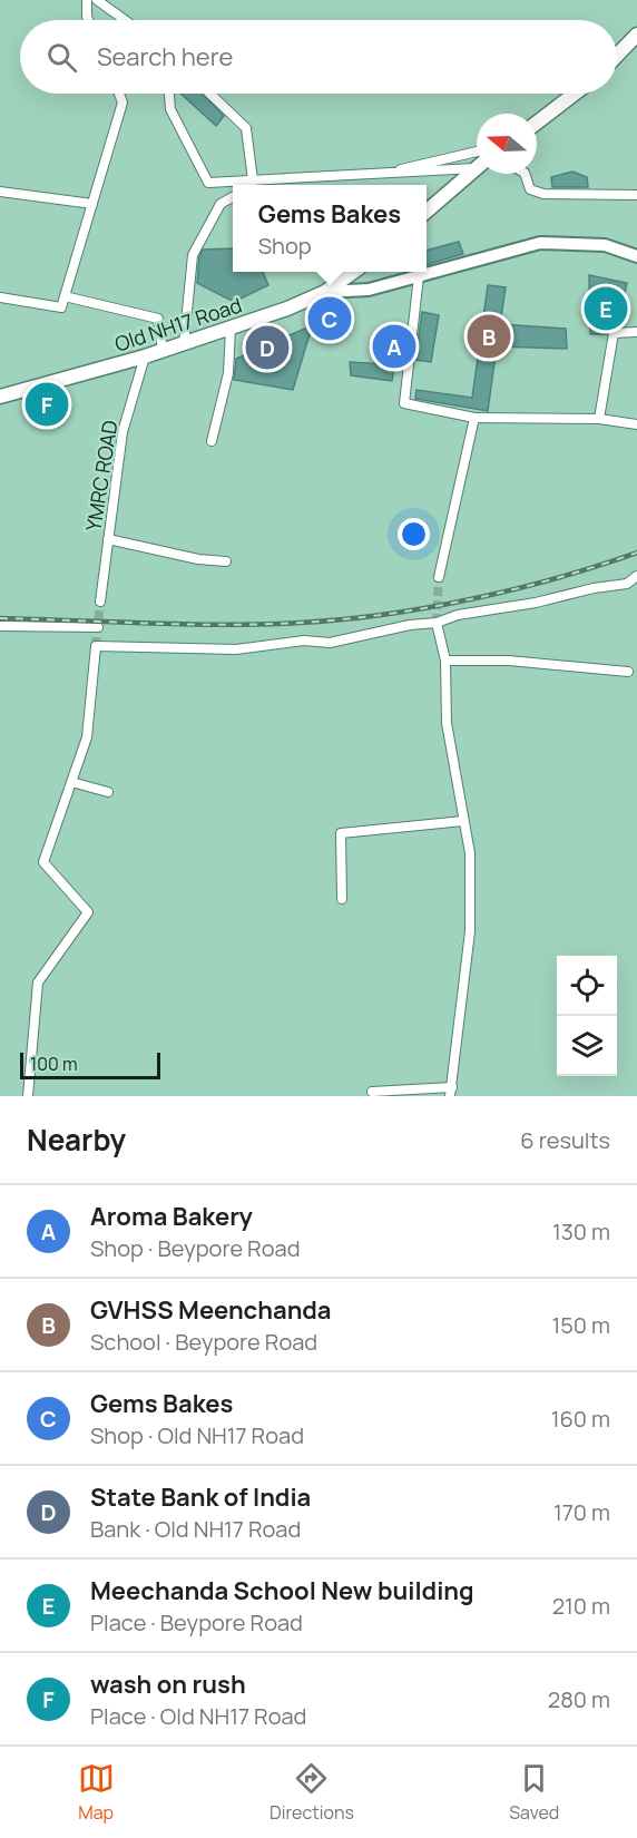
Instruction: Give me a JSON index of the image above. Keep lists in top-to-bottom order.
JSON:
{
  "streets": {
    "main road": ["Old NH17 Road"],
    "street": ["YMRC ROAD"]
  },
  "crossings": [
    ["Old NH17 Road", "YMRC ROAD"]
  ],
  "scale_bar": "100 m",
  "north": "left",
  "page": {
    "search": "Search here",
    "popup": ["Gems Bakes", "Shop"],
    "pins": [
      "E",
      "C",
      "B",
      "A",
      "D",
      "F"
    ],
    "scale": "100 m",
    "heading": ["Nearby", "6 results"],
    "list": [
      {
        "mark": "A",
        "name": "Aroma Bakery",
        "note": "Shop · Beypore Road",
        "value": "130 m"
      },
      {
        "mark": "B",
        "name": "GVHSS Meenchanda",
        "note": "School · Beypore Road",
        "value": "150 m"
      },
      {
        "mark": "C",
        "name": "Gems Bakes",
        "note": "Shop · Old NH17 Road",
        "value": "160 m"
      },
      {
        "mark": "D",
        "name": "State Bank of India",
        "note": "Bank · Old NH17 Road",
        "value": "170 m"
      },
      {
        "mark": "E",
        "name": "Meechanda School New building",
        "note": "Place · Beypore Road",
        "value": "210 m"
      },
      {
        "mark": "F",
        "name": "wash on rush",
        "note": "Place · Old NH17 Road",
        "value": "280 m"
      }
    ],
    "nav": ["Map", "Directions", "Saved"]
  }
}
